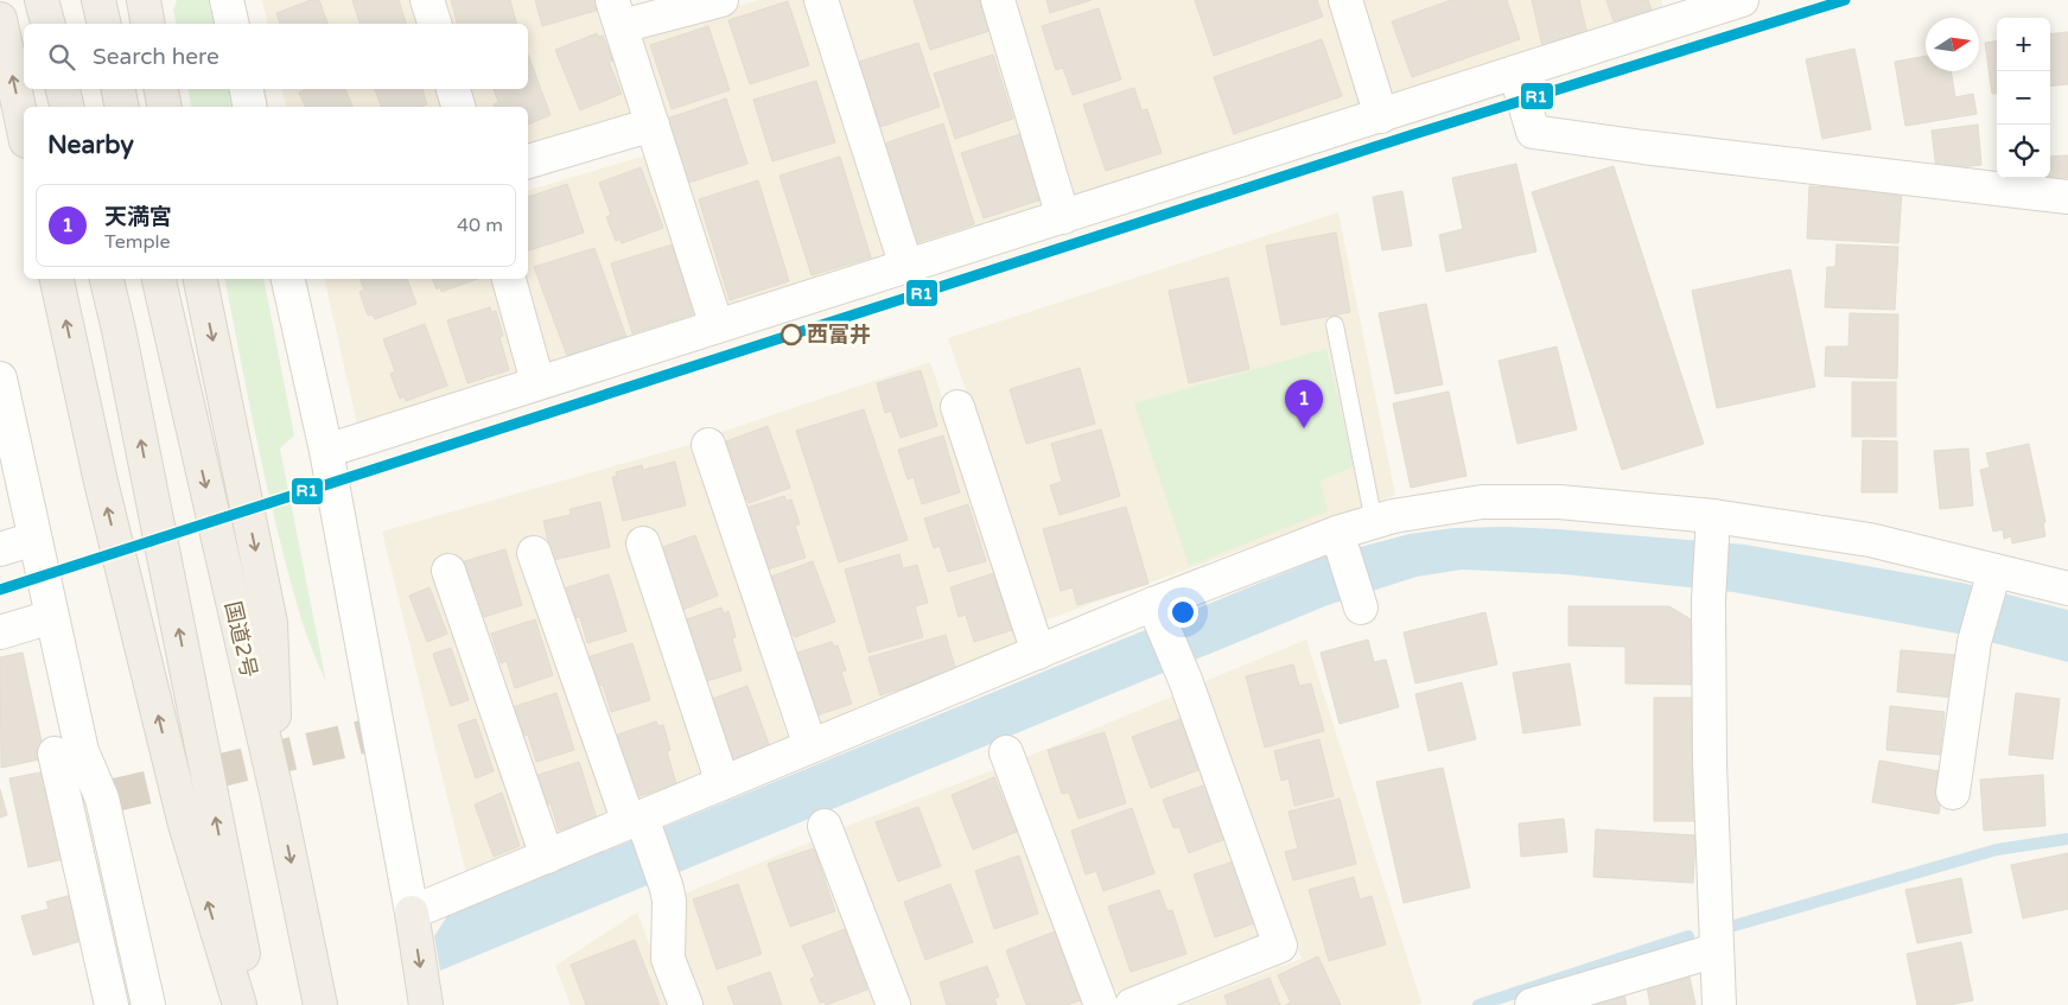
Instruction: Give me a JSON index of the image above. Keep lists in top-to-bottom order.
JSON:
{
  "streets": {
    "highway": ["国道2号"]
  },
  "places": ["西富井"],
  "lines": ["transit line R1"],
  "north": "right",
  "page": {
    "map_buttons": ["+", "−"],
    "search": "Search here",
    "heading": "Nearby",
    "list": [
      {
        "mark": "1",
        "name": "天満宮",
        "note": "Temple",
        "value": "40 m"
      }
    ],
    "pins": "1"
  }
}
